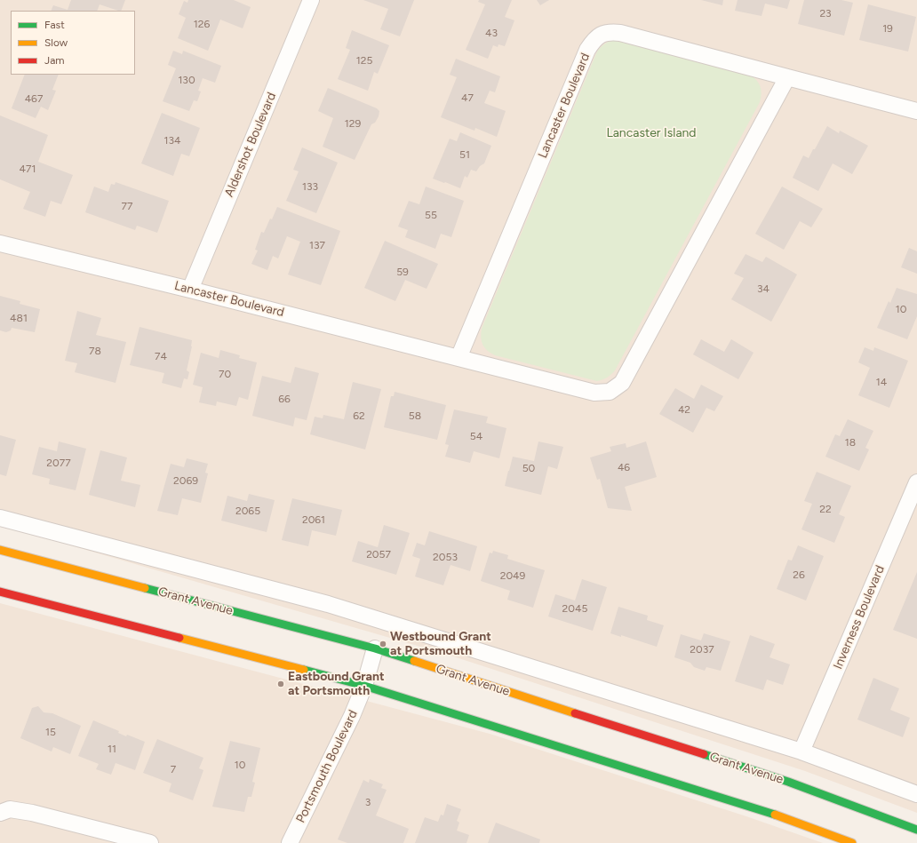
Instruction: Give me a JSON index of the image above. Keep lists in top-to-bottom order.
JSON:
{
  "streets": {
    "main road": ["Grant Avenue"],
    "street": [
      "Lancaster Boulevard",
      "Aldershot Boulevard",
      "Inverness Boulevard",
      "Portsmouth Boulevard"
    ]
  },
  "crossings": [
    ["Lancaster Boulevard", "Aldershot Boulevard"],
    ["Grant Avenue", "Portsmouth Boulevard"]
  ],
  "parks": ["Lancaster Island"],
  "places": ["Westbound Grant at Portsmouth", "Eastbound Grant at Portsmouth"],
  "house_numbers": [
    "23",
    "126",
    "19",
    "43",
    "125",
    "130",
    "47",
    "467",
    "129",
    "134",
    "51",
    "471",
    "133",
    "77",
    "55",
    "137",
    "59",
    "34",
    "10",
    "481",
    "78",
    "74",
    "70",
    "14",
    "66",
    "42",
    "62",
    "58",
    "54",
    "18",
    "2077",
    "46",
    "50",
    "2069",
    "22",
    "2065",
    "2061",
    "2057",
    "2053",
    "26",
    "2049",
    "2045",
    "2037",
    "15",
    "11",
    "10",
    "7",
    "3"
  ],
  "legend": ["Fast", "Slow", "Jam"]
}
